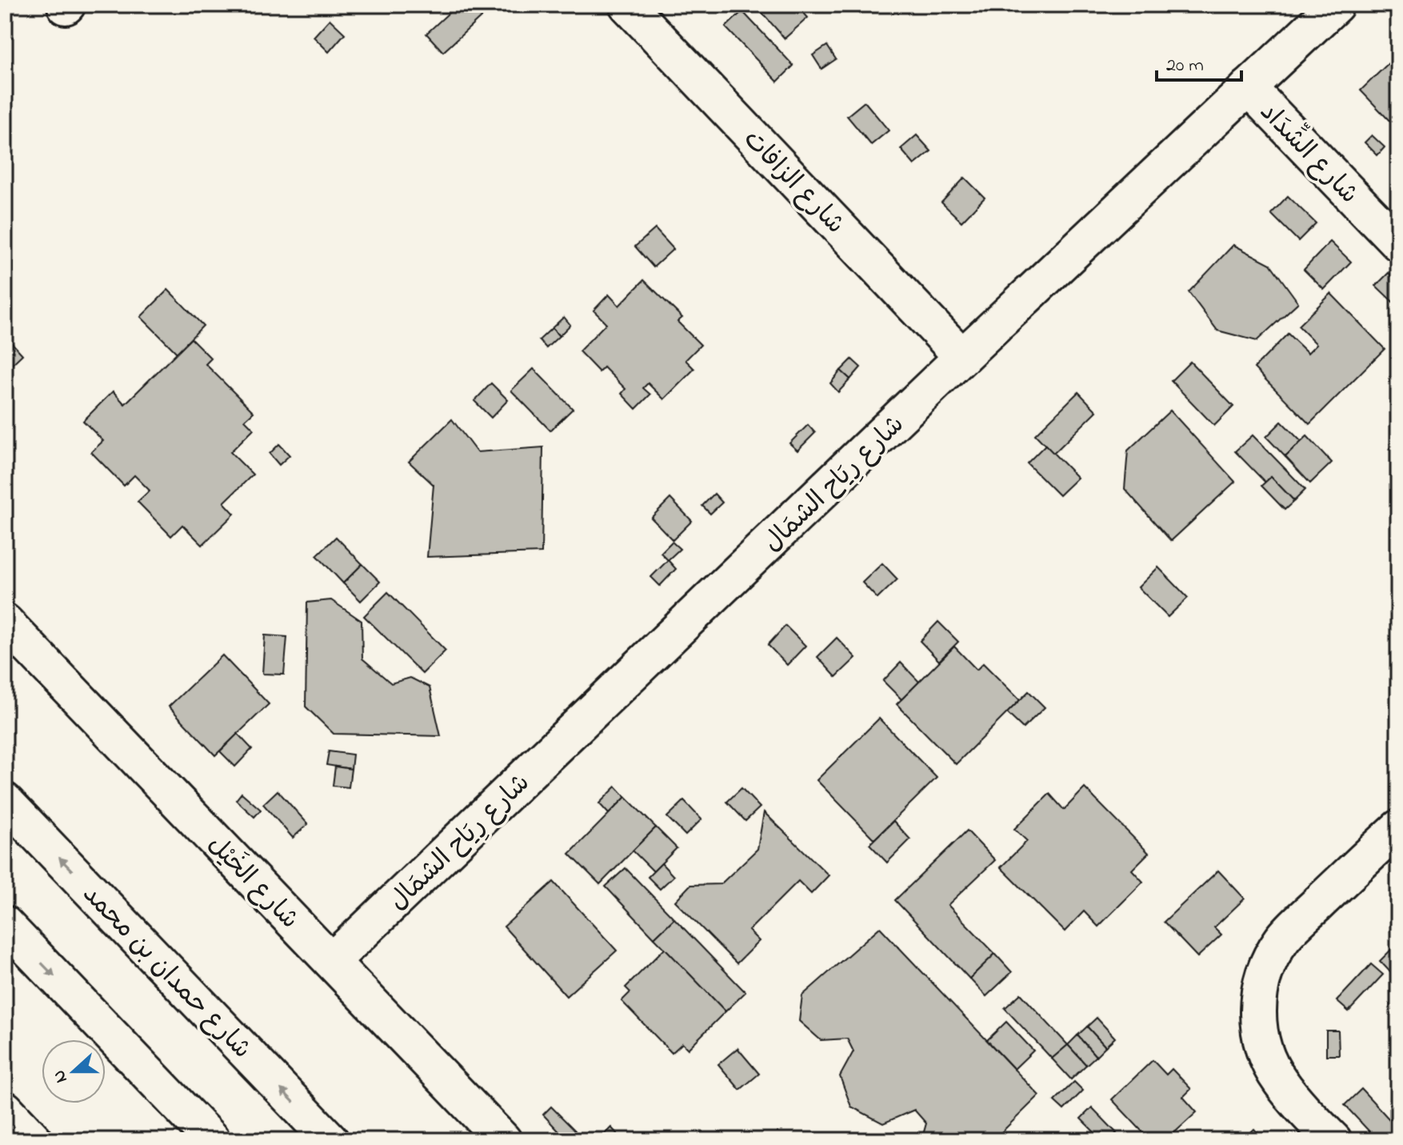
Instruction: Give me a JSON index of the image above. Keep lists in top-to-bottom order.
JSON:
{
  "streets": {
    "street": [
      "شارع الشِّدَاد",
      "شارع الزافات",
      "شارع رِيَاح الشمَال",
      "شارع الخَيْل",
      "شارع حمدان بن محمد"
    ]
  },
  "crossings": [
    ["شارع الشِّدَاد", "شارع رِيَاح الشمَال"],
    ["شارع الزافات", "شارع رِيَاح الشمَال"],
    ["شارع رِيَاح الشمَال", "شارع الخَيْل"]
  ],
  "scale_bar": "20 m",
  "north": "left"
}
